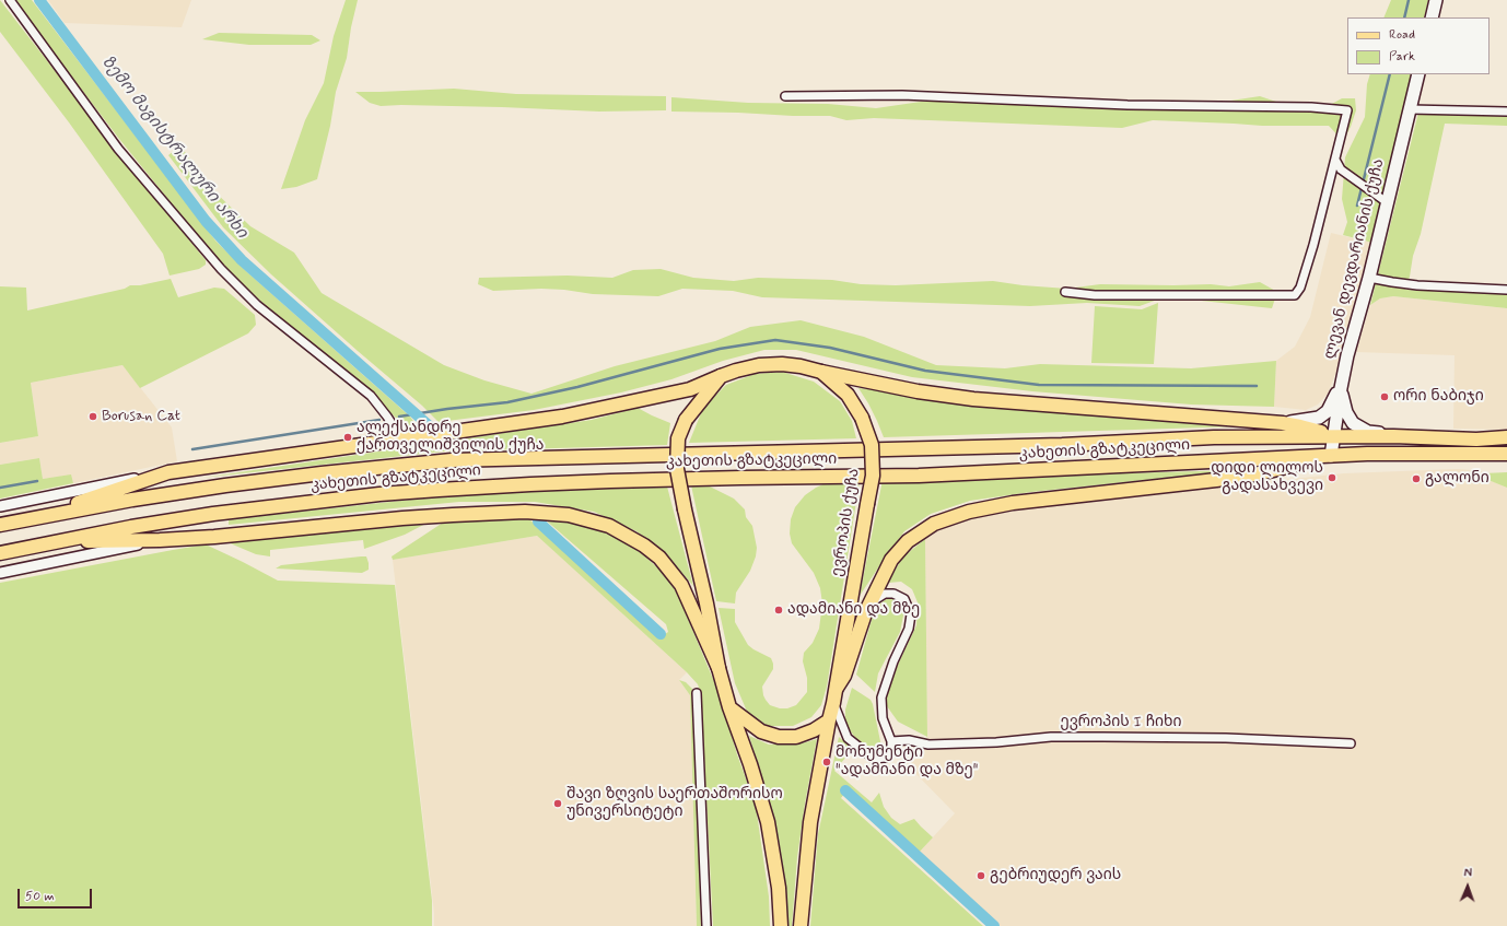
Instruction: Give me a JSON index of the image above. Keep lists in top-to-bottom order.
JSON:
{
  "streets": {
    "main road": ["ლევან დევდარიანის ქუჩა", "კახეთის გზატკეცილი", "ევროპის ქუჩა"],
    "street": ["ევროპის I ჩიხი"]
  },
  "crossings": [
    ["ლევან დევდარიანის ქუჩა", "კახეთის გზატკეცილი"],
    ["კახეთის გზატკეცილი", "ევროპის ქუჩა"]
  ],
  "water": ["ზემო მაგისტრალური არხი"],
  "places": [
    "ორი ნაბიჯი",
    "Borusan Cat",
    "ალექსანდრე ქართველიშვილის ქუჩა",
    "დიდი ლილოს გადასახვევი",
    "გალონი",
    "ადამიანი და მზე",
    "მონუმენტი \"ადამიანი და მზე\"",
    "შავი ზღვის საერთაშორისო უნივერსიტეტი",
    "გებრიუდერ ვაის"
  ],
  "legend": ["Road", "Park"],
  "scale_bar": "50 m",
  "north": "top"
}
